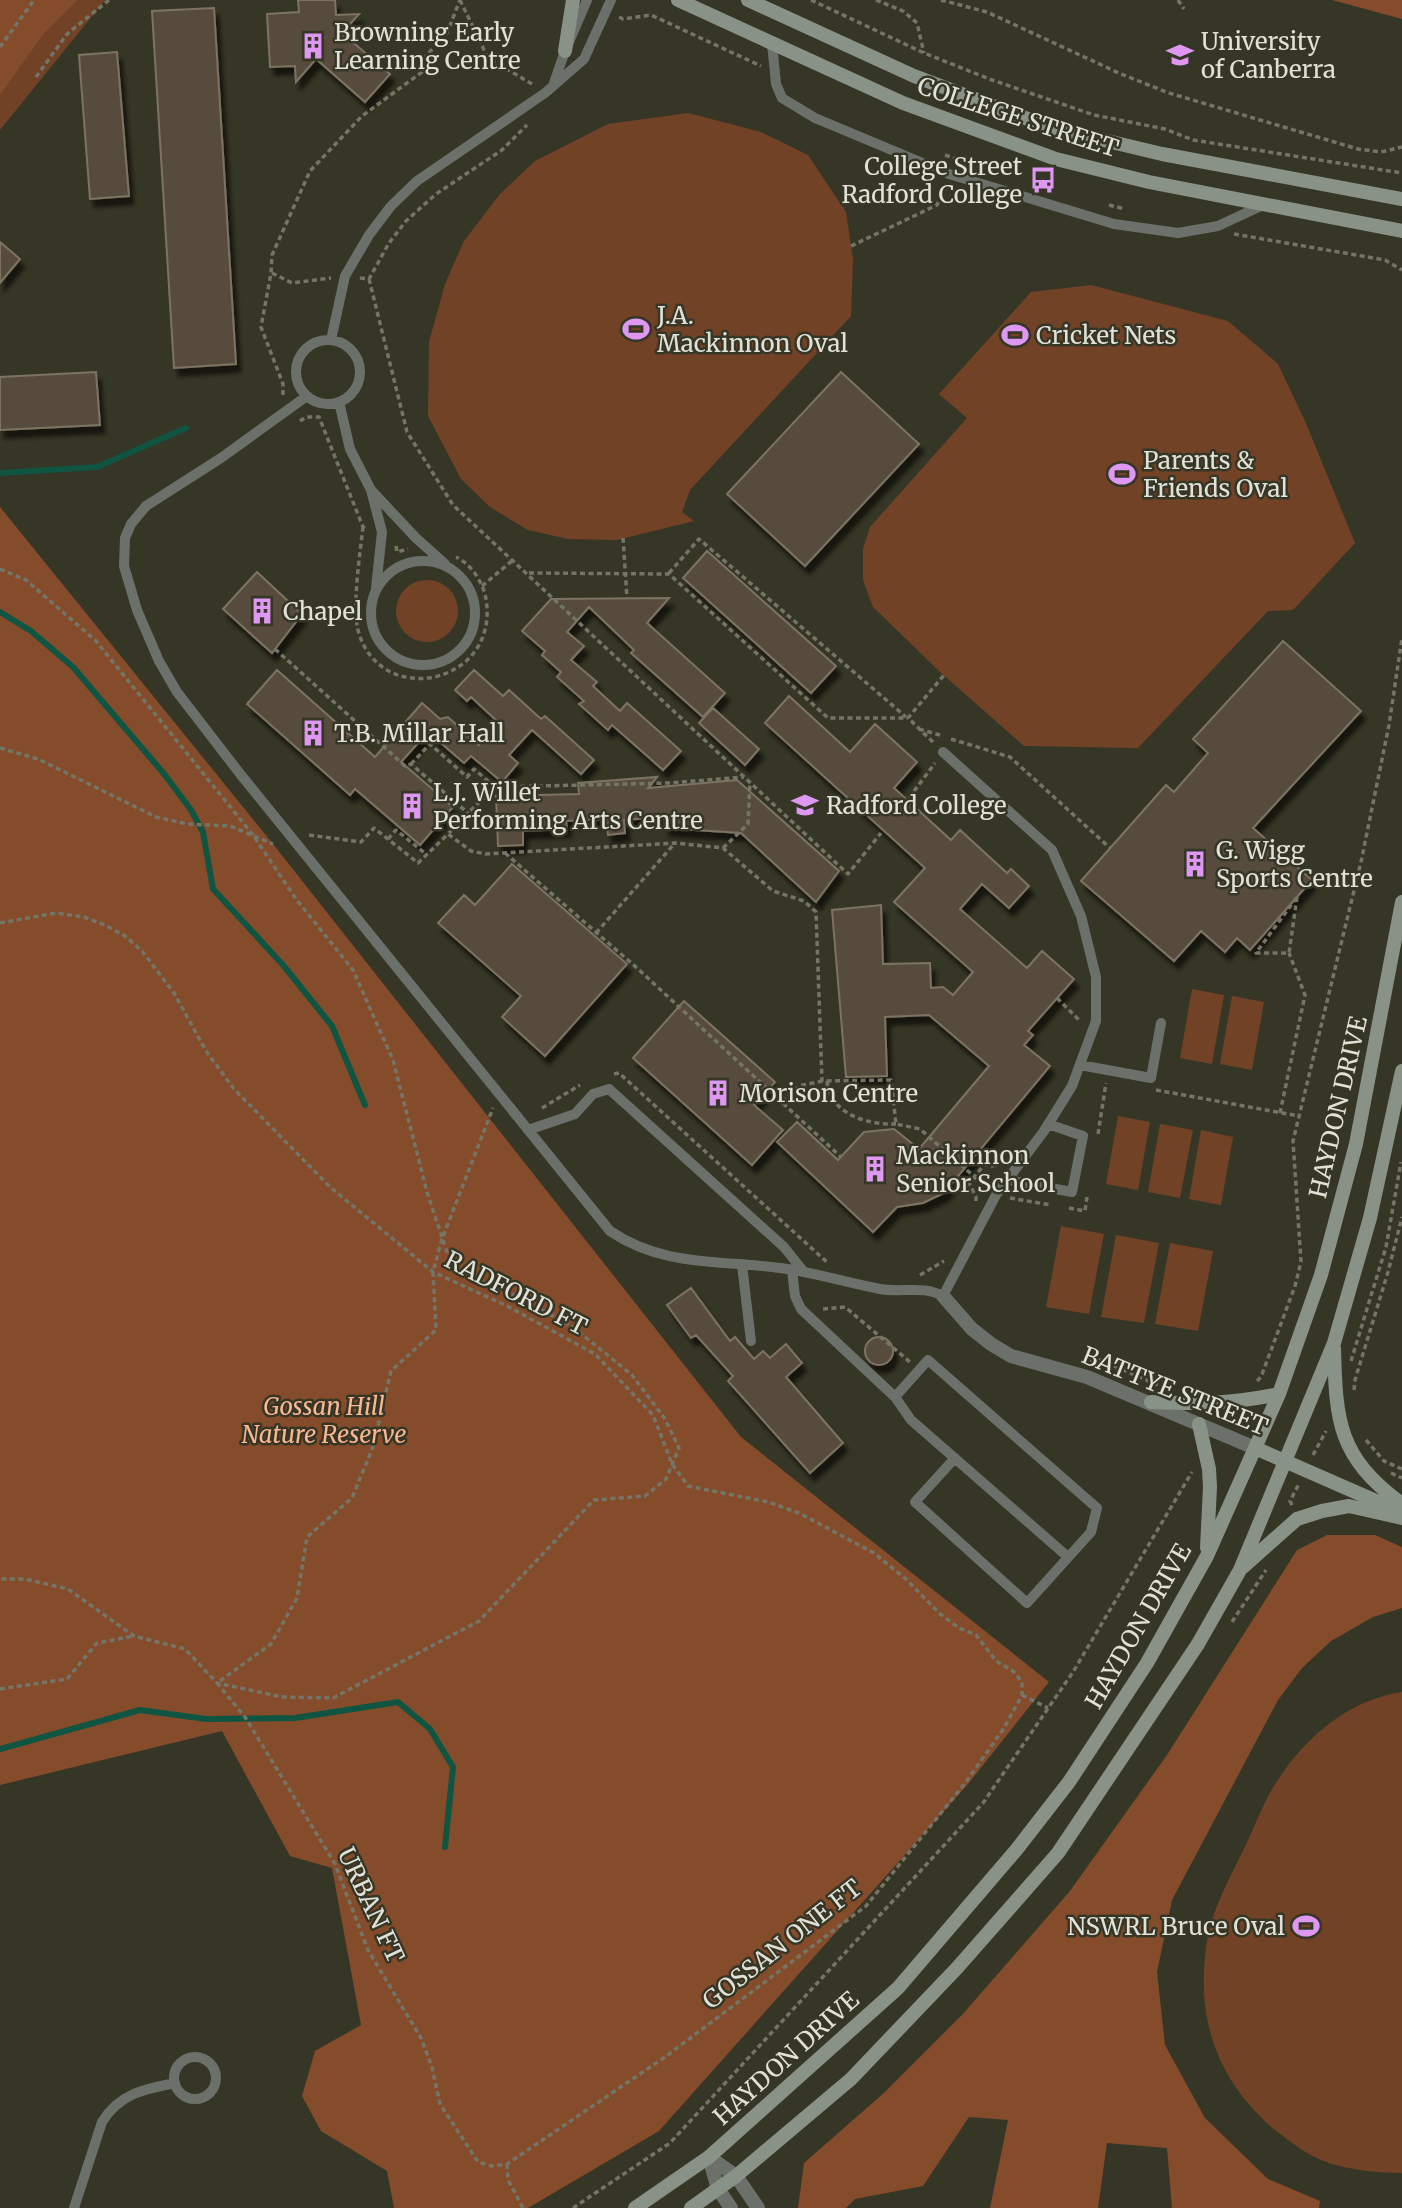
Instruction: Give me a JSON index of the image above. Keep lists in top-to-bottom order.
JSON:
{
  "streets": {
    "main road": ["COLLEGE STREET", "HAYDON DRIVE", "BATTYE STREET"],
    "path": ["RADFORD FT", "URBAN FT", "GOSSAN ONE FT"]
  },
  "crossings": [
    ["HAYDON DRIVE", "BATTYE STREET"],
    ["RADFORD FT", "GOSSAN ONE FT"],
    ["URBAN FT", "GOSSAN ONE FT"]
  ],
  "parks": ["Gossan Hill Nature Reserve"],
  "places": {
    "building": [
      "Browning Early Learning Centre",
      "Chapel",
      "T.B. Millar Hall",
      "L.J. Willet Performing Arts Centre",
      "G. Wigg Sports Centre",
      "Morison Centre",
      "Mackinnon Senior School"
    ],
    "school or university": ["University of Canberra", "Radford College"],
    "bus stop": ["College Street Radford College"],
    "sports": [
      "J.A. Mackinnon Oval",
      "Cricket Nets",
      "Parents & Friends Oval",
      "NSWRL Bruce Oval"
    ]
  }
}
